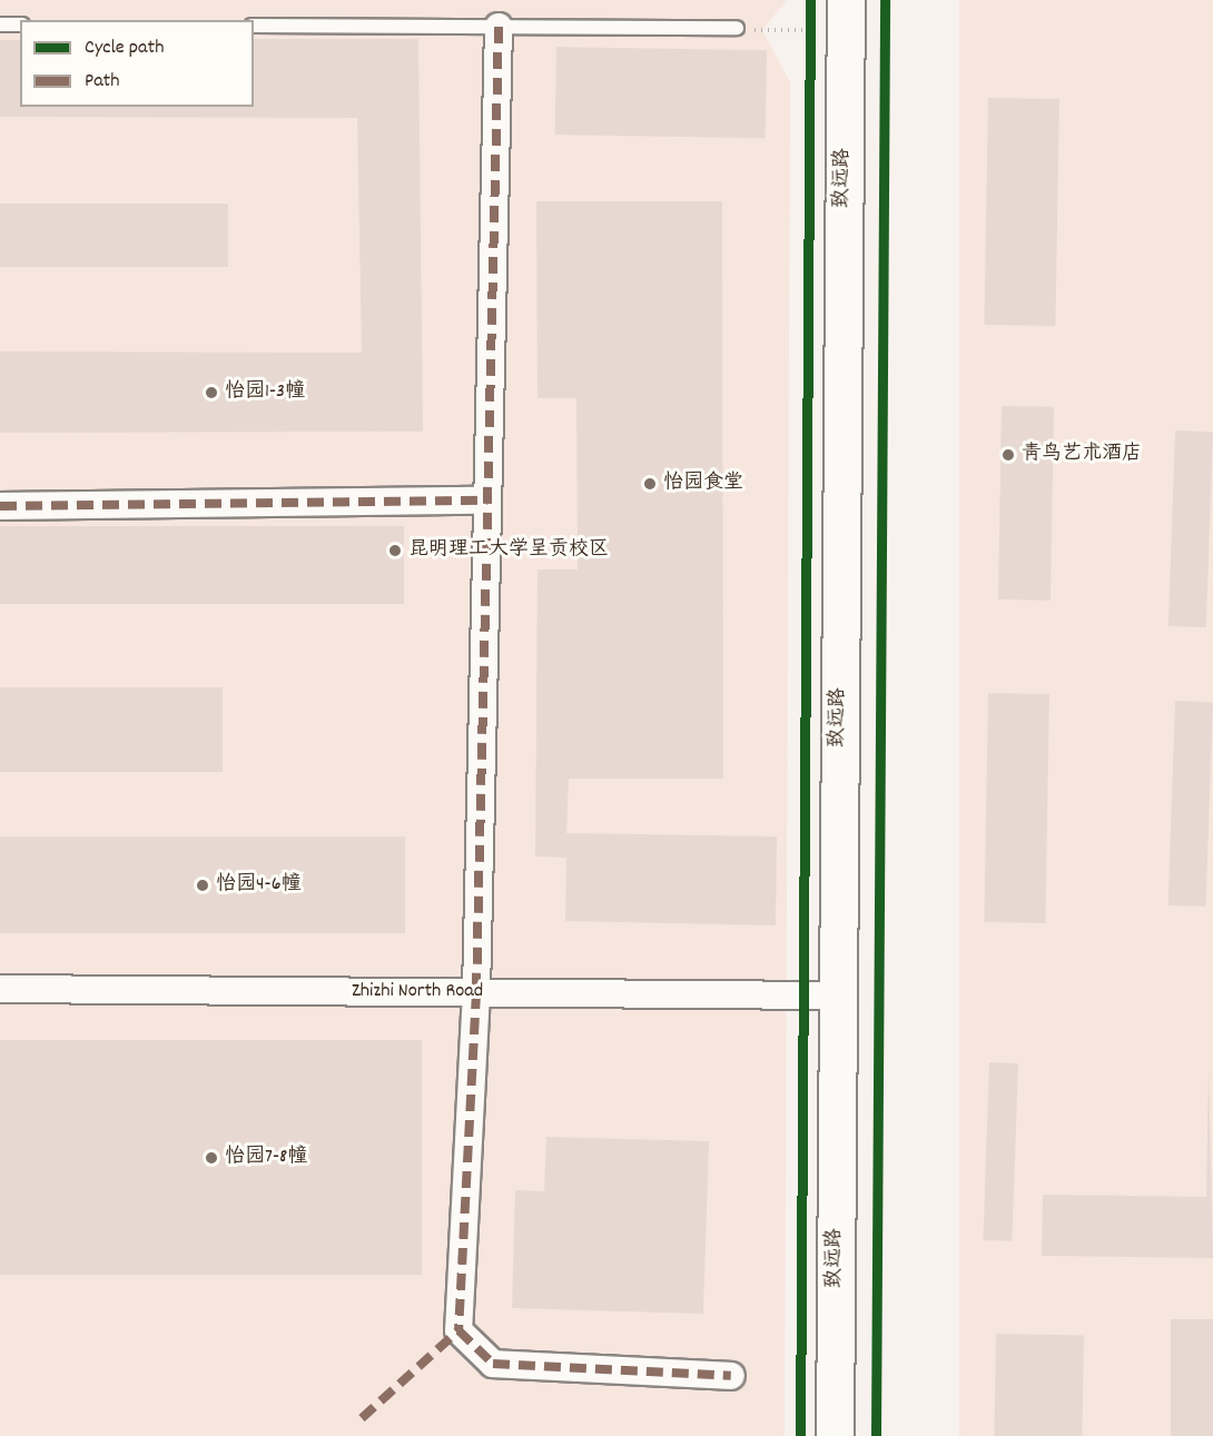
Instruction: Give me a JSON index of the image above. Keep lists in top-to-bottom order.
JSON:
{
  "streets": {
    "street": ["致远路", "Zhizhi North Road"]
  },
  "crossings": [
    ["致远路", "Zhizhi North Road"]
  ],
  "places": [
    "怡园1-3幢",
    "青鸟艺术酒店",
    "怡园食堂",
    "昆明理工大学呈贡校区",
    "怡园4-6幢",
    "怡园7-8幢"
  ],
  "legend": ["Cycle path", "Path"]
}
